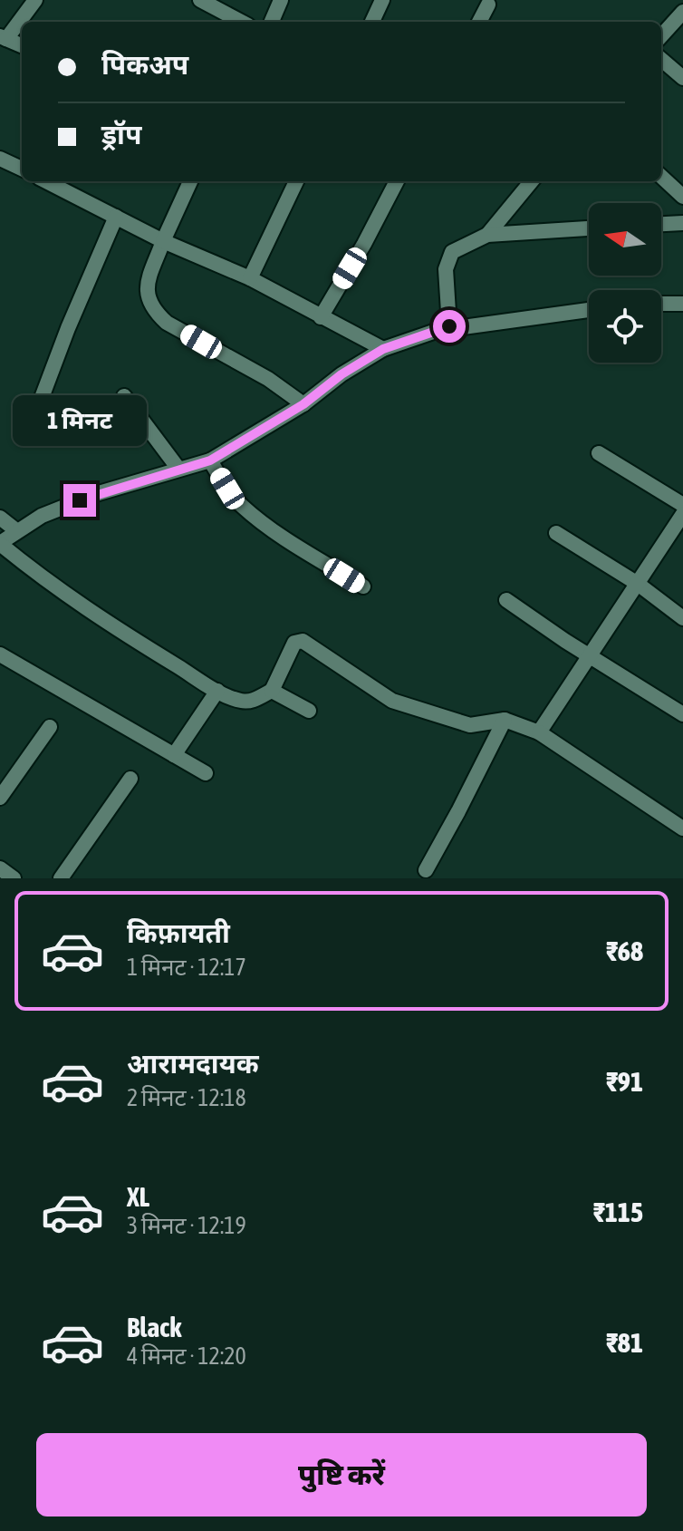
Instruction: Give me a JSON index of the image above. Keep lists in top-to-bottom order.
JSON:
{
  "north": "left",
  "page": {
    "banner": ["पिकअप", "ड्रॉप"],
    "bubble": "1 मिनट",
    "list": [
      {
        "name": "किफ़ायती",
        "note": "1 मिनट · 12:17",
        "value": "₹68"
      },
      {
        "name": "आरामदायक",
        "note": "2 मिनट · 12:18",
        "value": "₹91"
      },
      {
        "name": "XL",
        "note": "3 मिनट · 12:19",
        "value": "₹115"
      },
      {
        "name": "Black",
        "note": "4 मिनट · 12:20",
        "value": "₹81"
      }
    ],
    "buttons": "पुष्टि करें"
  }
}
